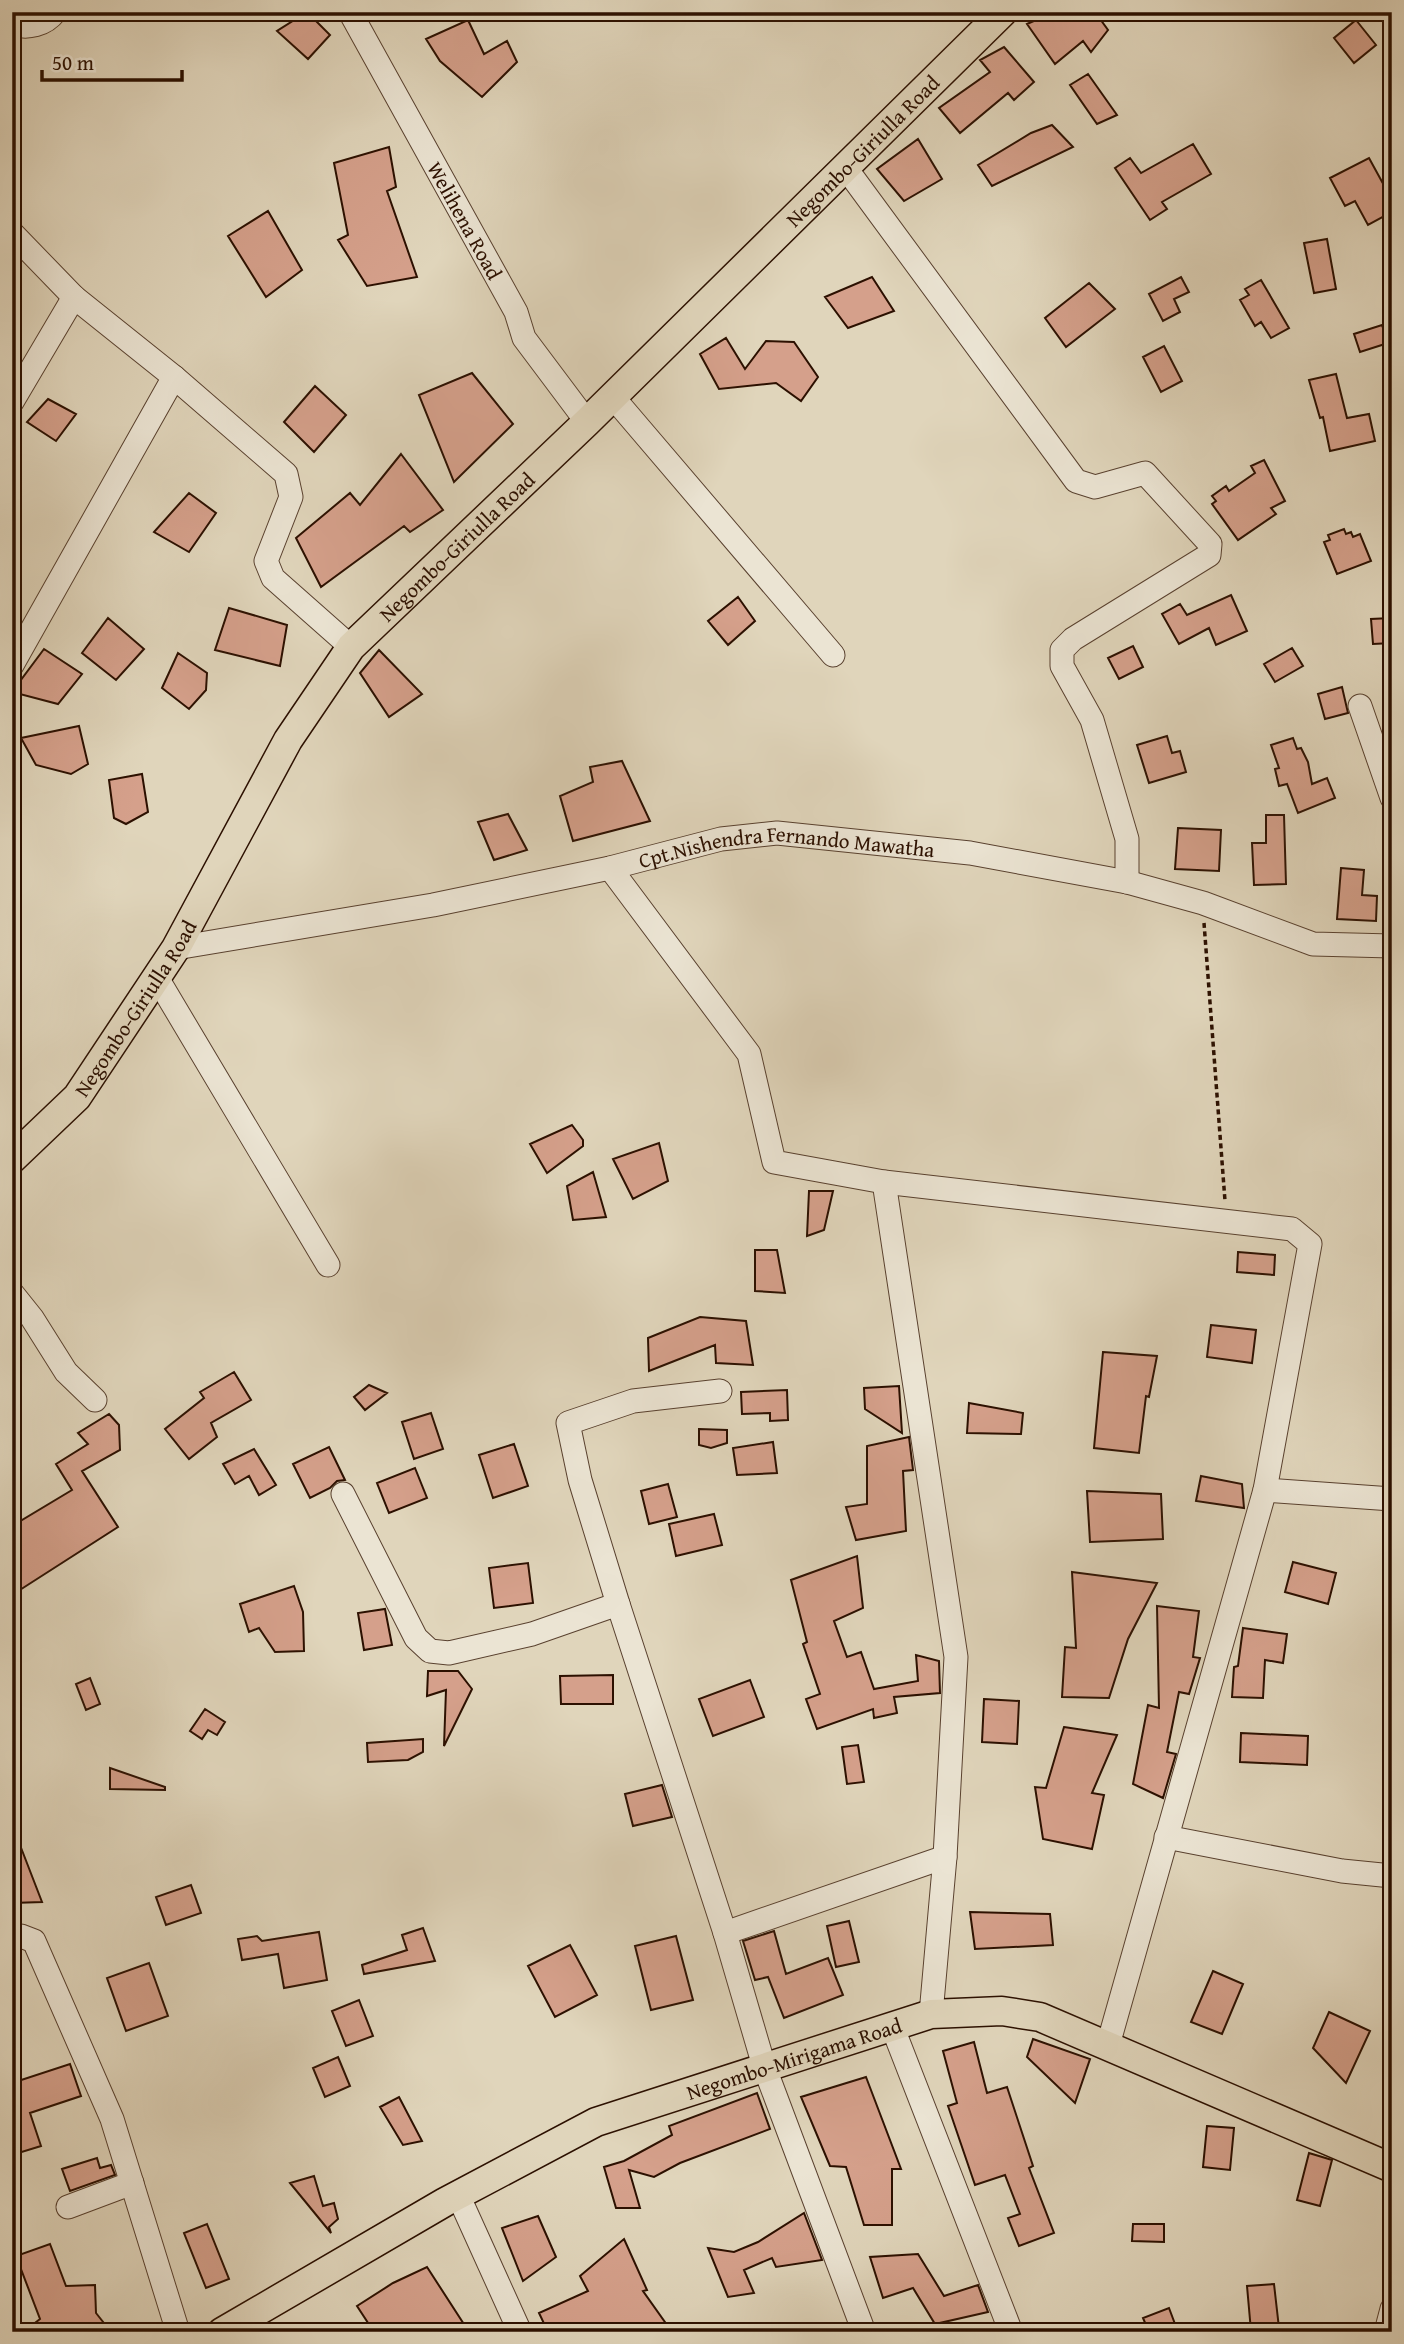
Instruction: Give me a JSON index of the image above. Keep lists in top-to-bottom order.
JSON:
{
  "streets": {
    "main road": ["Negombo-Giriulla Road", "Negombo-Mirigama Road"],
    "street": ["Welihena Road", "Cpt.Nishendra Fernando Mawatha"]
  },
  "crossings": [
    ["Negombo-Giriulla Road", "Welihena Road"],
    ["Negombo-Giriulla Road", "Cpt.Nishendra Fernando Mawatha"]
  ],
  "scale_bar": "50 m"
}
